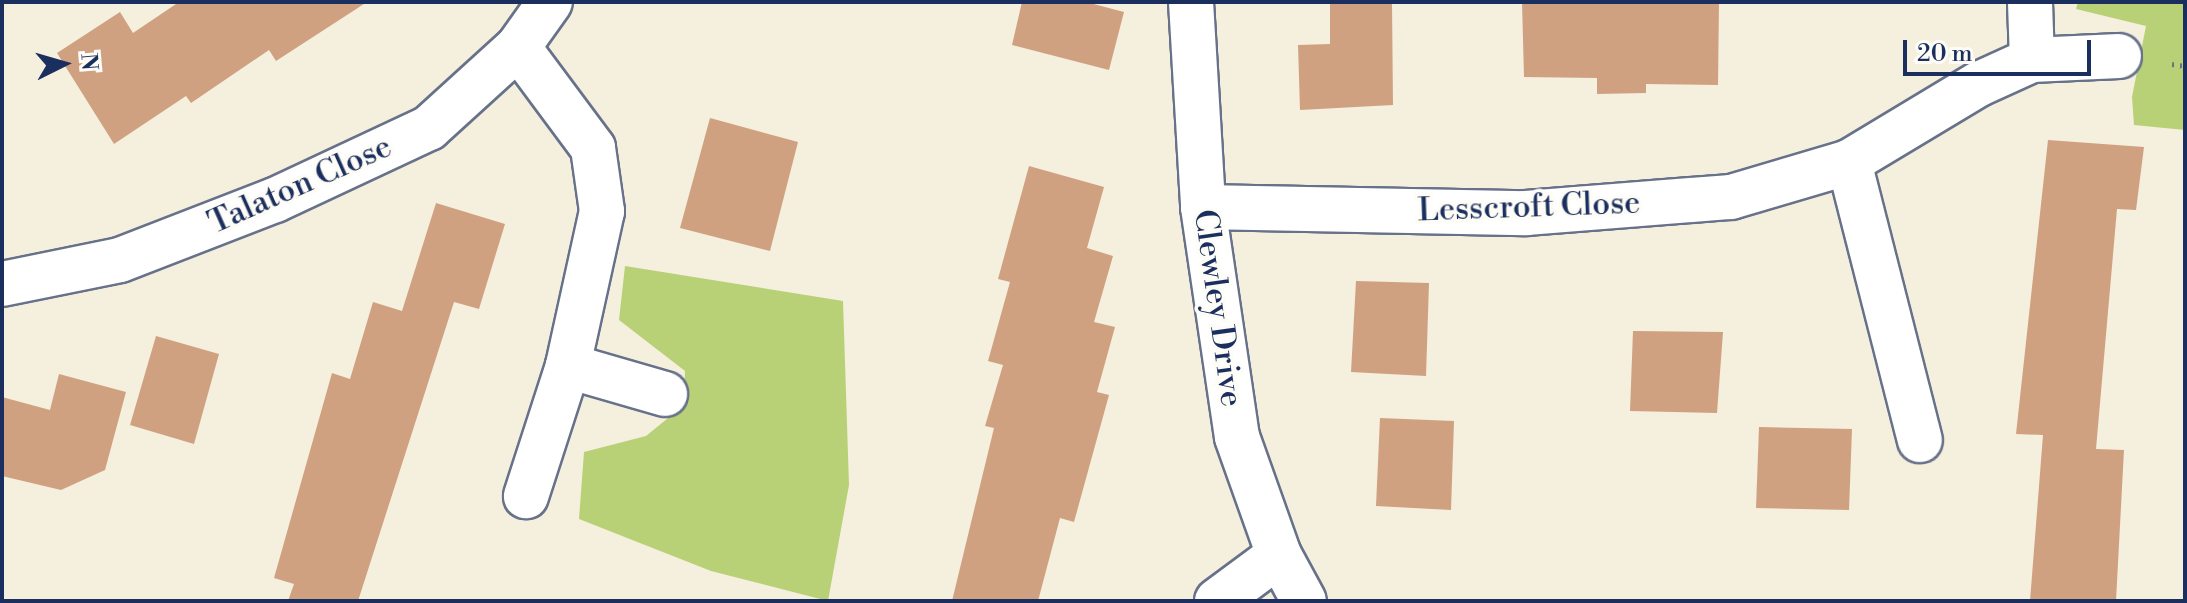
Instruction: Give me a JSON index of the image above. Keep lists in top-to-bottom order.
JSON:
{
  "streets": {
    "street": ["Talaton Close", "Lesscroft Close", "Clewley Drive"]
  },
  "crossings": [
    ["Lesscroft Close", "Clewley Drive"]
  ],
  "scale_bar": "20 m",
  "north": "right"
}
